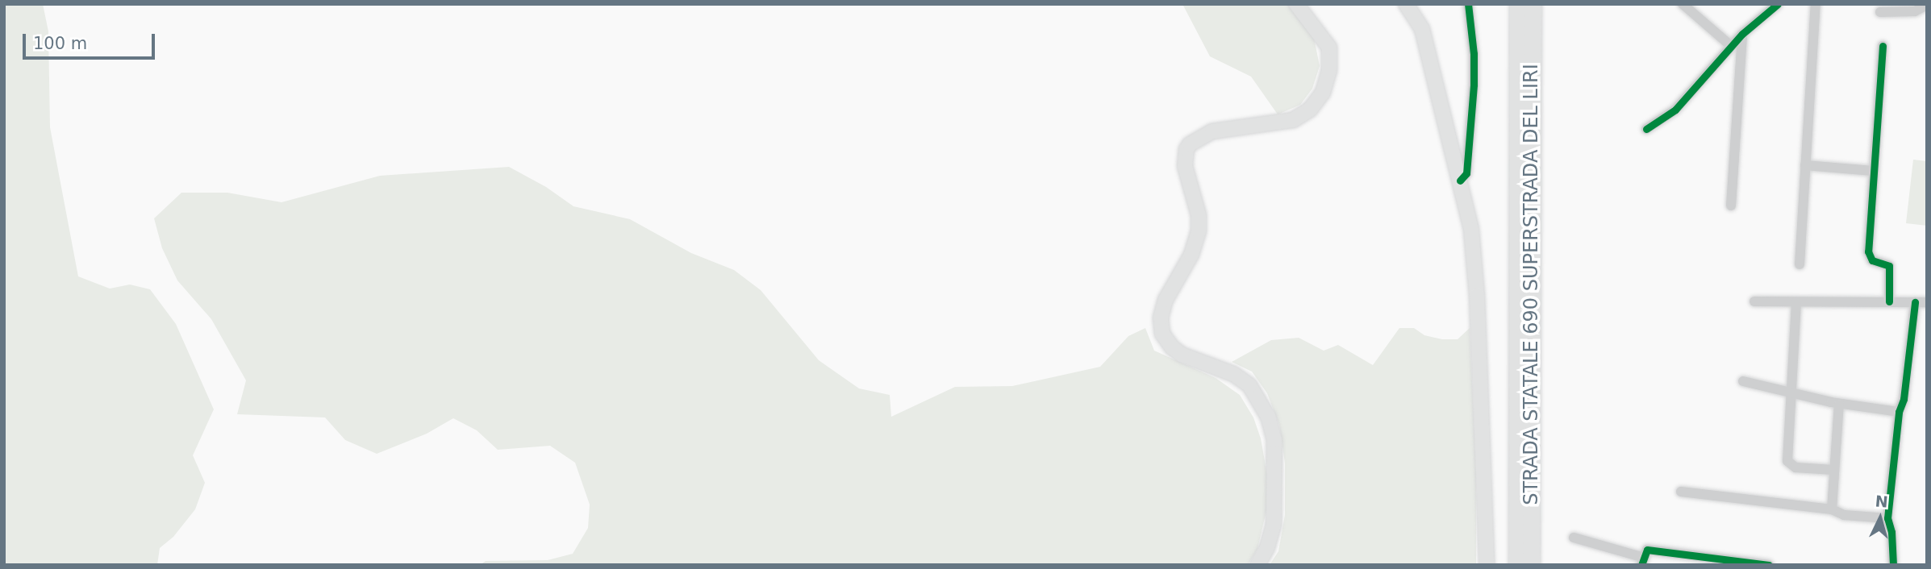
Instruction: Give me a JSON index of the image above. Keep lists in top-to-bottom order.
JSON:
{
  "streets": {
    "highway": ["STRADA STATALE 690 SUPERSTRADA DEL LIRI"]
  },
  "scale_bar": "100 m",
  "north": "top"
}
